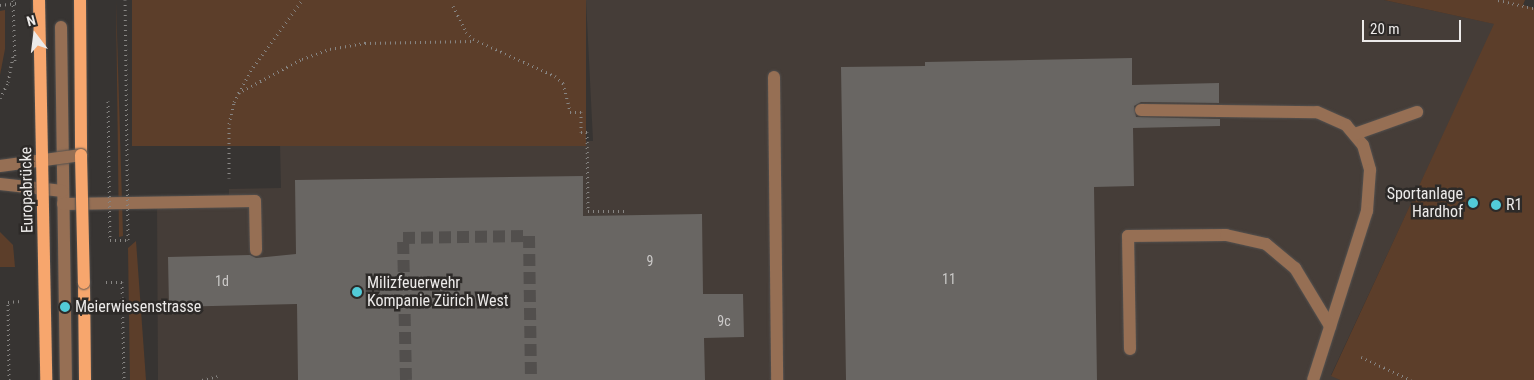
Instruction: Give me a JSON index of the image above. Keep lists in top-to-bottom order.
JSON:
{
  "streets": {
    "main road": ["Europabrücke"]
  },
  "places": [
    "Sportanlage Hardhof",
    "R1",
    "Milizfeuerwehr Kompanie Zürich West",
    "Meierwiesenstrasse"
  ],
  "house_numbers": [
    "9",
    "11",
    "1d",
    "9c"
  ],
  "scale_bar": "20 m",
  "north": "top"
}
